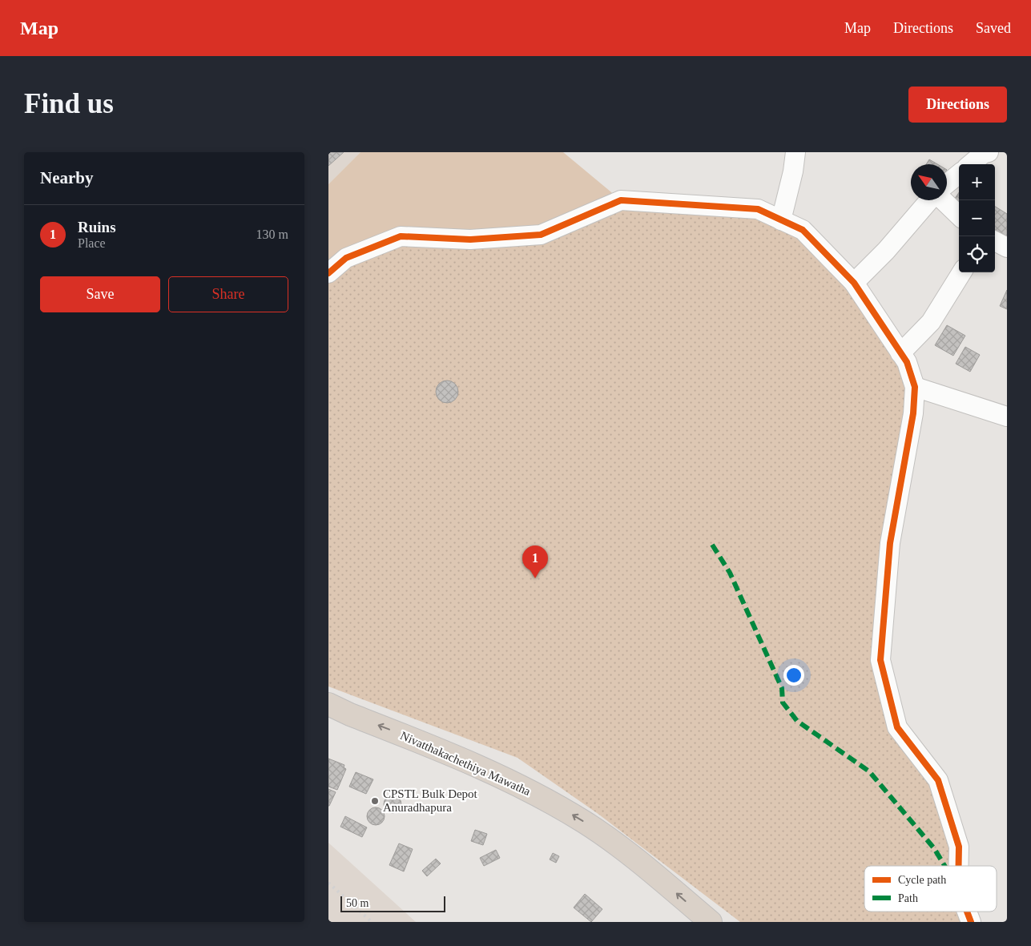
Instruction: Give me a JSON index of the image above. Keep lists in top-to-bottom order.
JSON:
{
  "streets": {
    "highway": ["Nivatthakachethiya Mawatha"]
  },
  "one_way": ["Nivatthakachethiya Mawatha"],
  "places": ["CPSTL Bulk Depot Anuradhapura"],
  "legend": ["Cycle path", "Path"],
  "scale_bar": "50 m",
  "north": "top left",
  "page": {
    "header": "Map",
    "nav": ["Map", "Directions", "Saved"],
    "buttons": [
      "Directions",
      ["Save", "Share"]
    ],
    "title": "Find us",
    "heading": "Nearby",
    "map_buttons": ["+", "−"],
    "list": [
      {
        "mark": "1",
        "name": "Ruins",
        "note": "Place",
        "value": "130 m"
      }
    ],
    "pins": "1",
    "scale": "50 m"
  }
}
